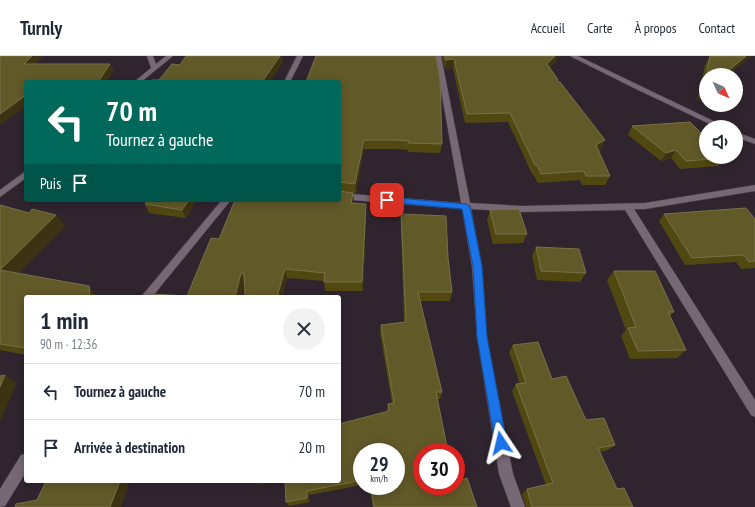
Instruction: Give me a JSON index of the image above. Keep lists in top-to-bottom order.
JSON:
{
  "north": "bottom right",
  "page": {
    "header": "Turnly",
    "nav": [
      "Accueil",
      "Carte",
      "À propos",
      "Contact"
    ],
    "turn": ["70 m", "Tournez à gauche"],
    "then": "Puis",
    "heading": ["1 min", "90 m · 12:36"],
    "list": [
      {
        "name": "Tournez à gauche",
        "value": "70 m"
      },
      {
        "name": "Arrivée à destination",
        "value": "20 m"
      }
    ],
    "speed": "29 km/h",
    "limit": "30"
  }
}
